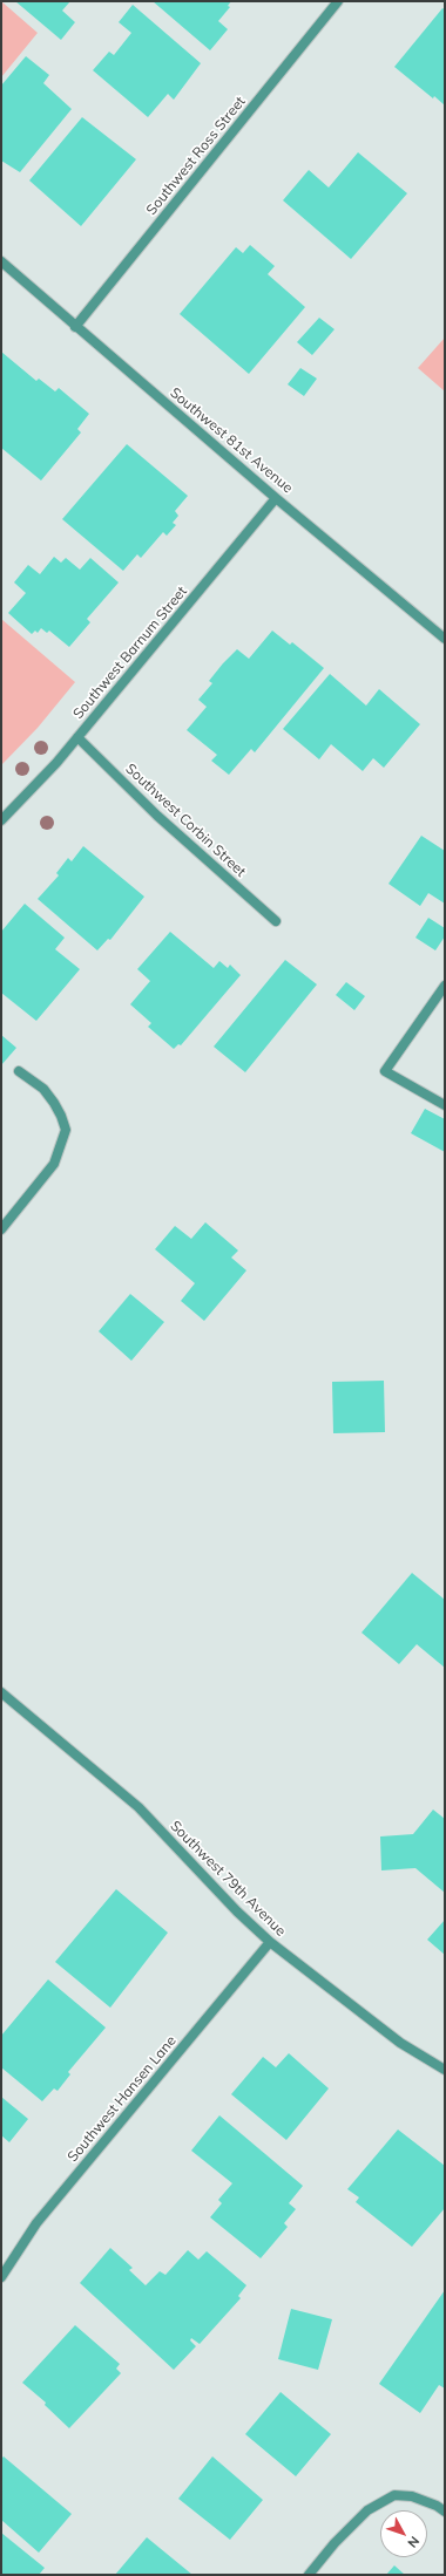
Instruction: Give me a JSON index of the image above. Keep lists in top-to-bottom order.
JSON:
{
  "streets": {
    "street": [
      "Southwest Ross Street",
      "Southwest 81st Avenue",
      "Southwest Barnum Street",
      "Southwest Corbin Street",
      "Southwest 79th Avenue",
      "Southwest Hansen Lane"
    ]
  },
  "crossings": [
    ["Southwest Ross Street", "Southwest 81st Avenue"],
    ["Southwest 81st Avenue", "Southwest Barnum Street"],
    ["Southwest Barnum Street", "Southwest Corbin Street"],
    ["Southwest 79th Avenue", "Southwest Hansen Lane"]
  ],
  "north": "bottom right"
}
